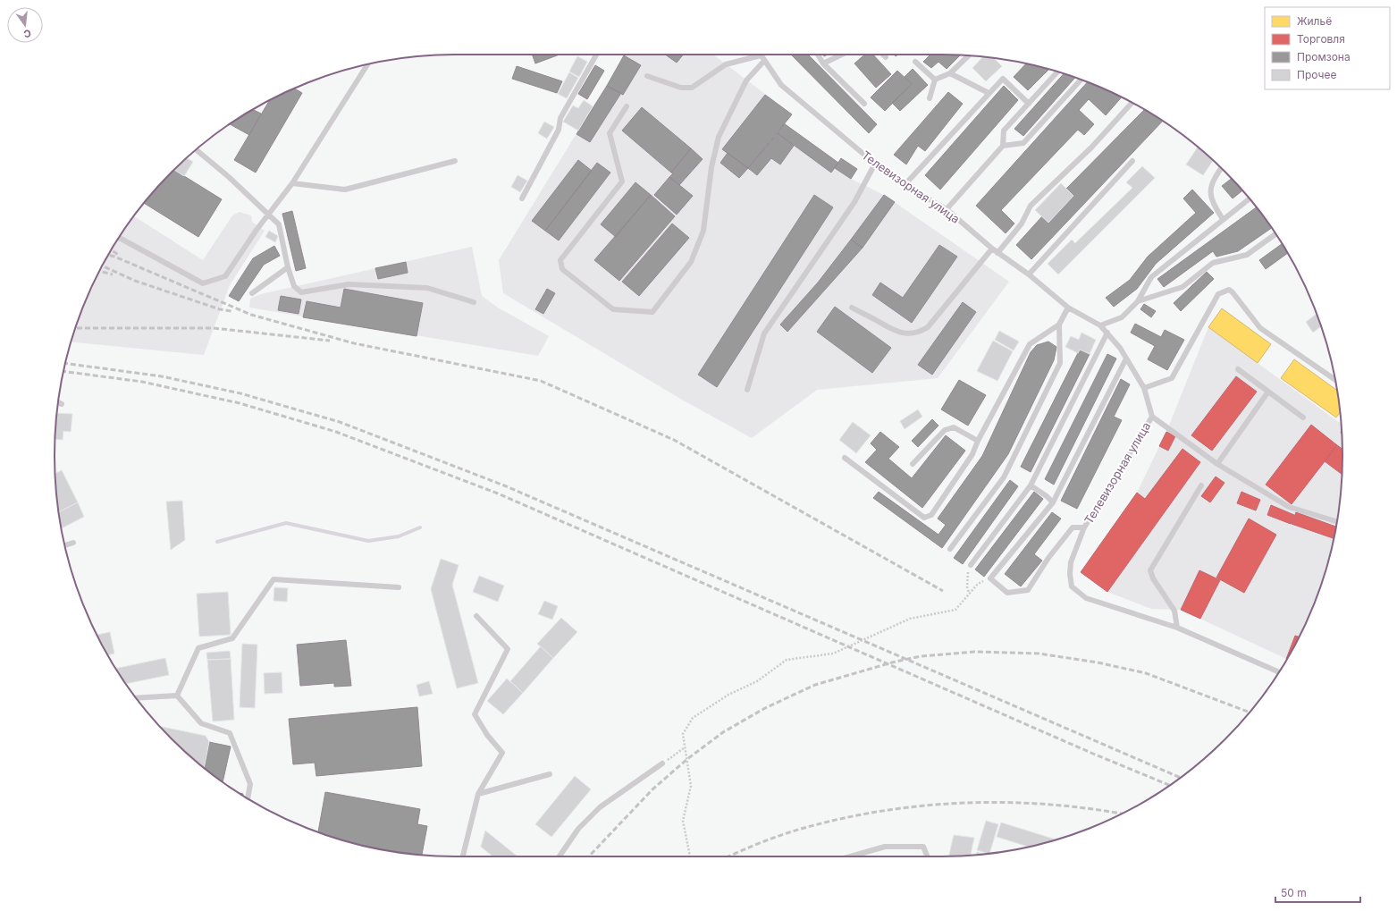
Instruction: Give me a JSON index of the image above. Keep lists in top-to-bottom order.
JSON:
{
  "streets": {
    "lane": ["Телевизорная улица"]
  },
  "legend": [
    "Жильё",
    "Торговля",
    "Промзона",
    "Прочее"
  ],
  "scale_bar": "50 m",
  "north": "bottom"
}
